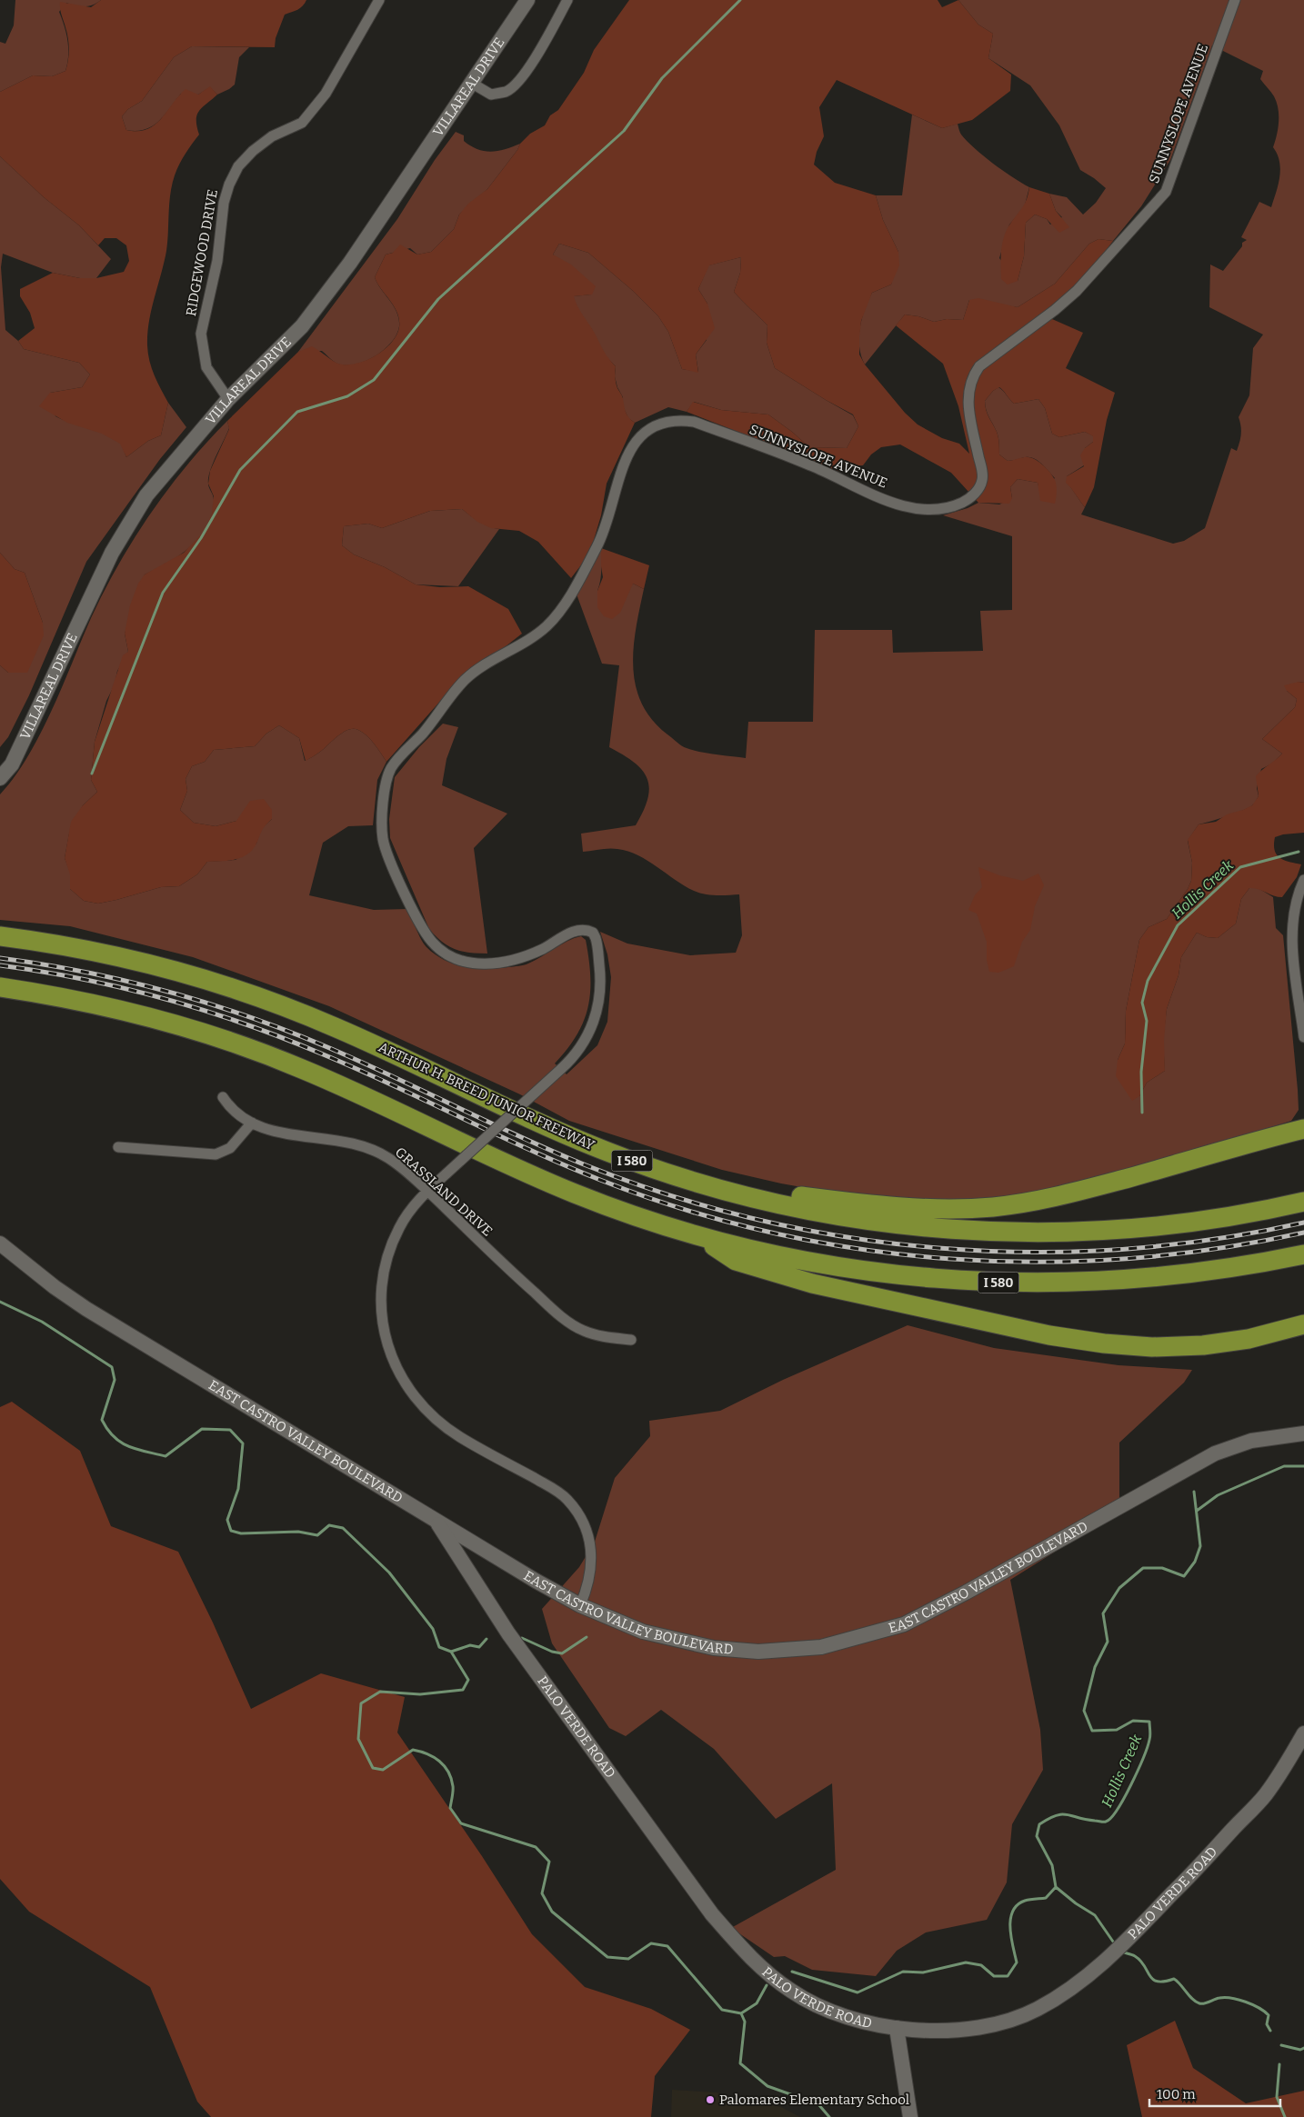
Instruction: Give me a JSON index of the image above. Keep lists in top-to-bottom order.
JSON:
{
  "streets": {
    "highway": ["ARTHUR H. BREED JUNIOR FREEWAY", "I 580"],
    "street": [
      "VILLAREAL DRIVE",
      "SUNNYSLOPE AVENUE",
      "RIDGEWOOD DRIVE",
      "GRASSLAND DRIVE",
      "EAST CASTRO VALLEY BOULEVARD",
      "PALO VERDE ROAD"
    ]
  },
  "crossings": [
    ["VILLAREAL DRIVE", "RIDGEWOOD DRIVE"],
    ["SUNNYSLOPE AVENUE", "GRASSLAND DRIVE"],
    ["SUNNYSLOPE AVENUE", "EAST CASTRO VALLEY BOULEVARD"],
    ["EAST CASTRO VALLEY BOULEVARD", "PALO VERDE ROAD"]
  ],
  "water": ["Hollis Creek"],
  "places": ["Palomares Elementary School"],
  "scale_bar": "100 m"
}
